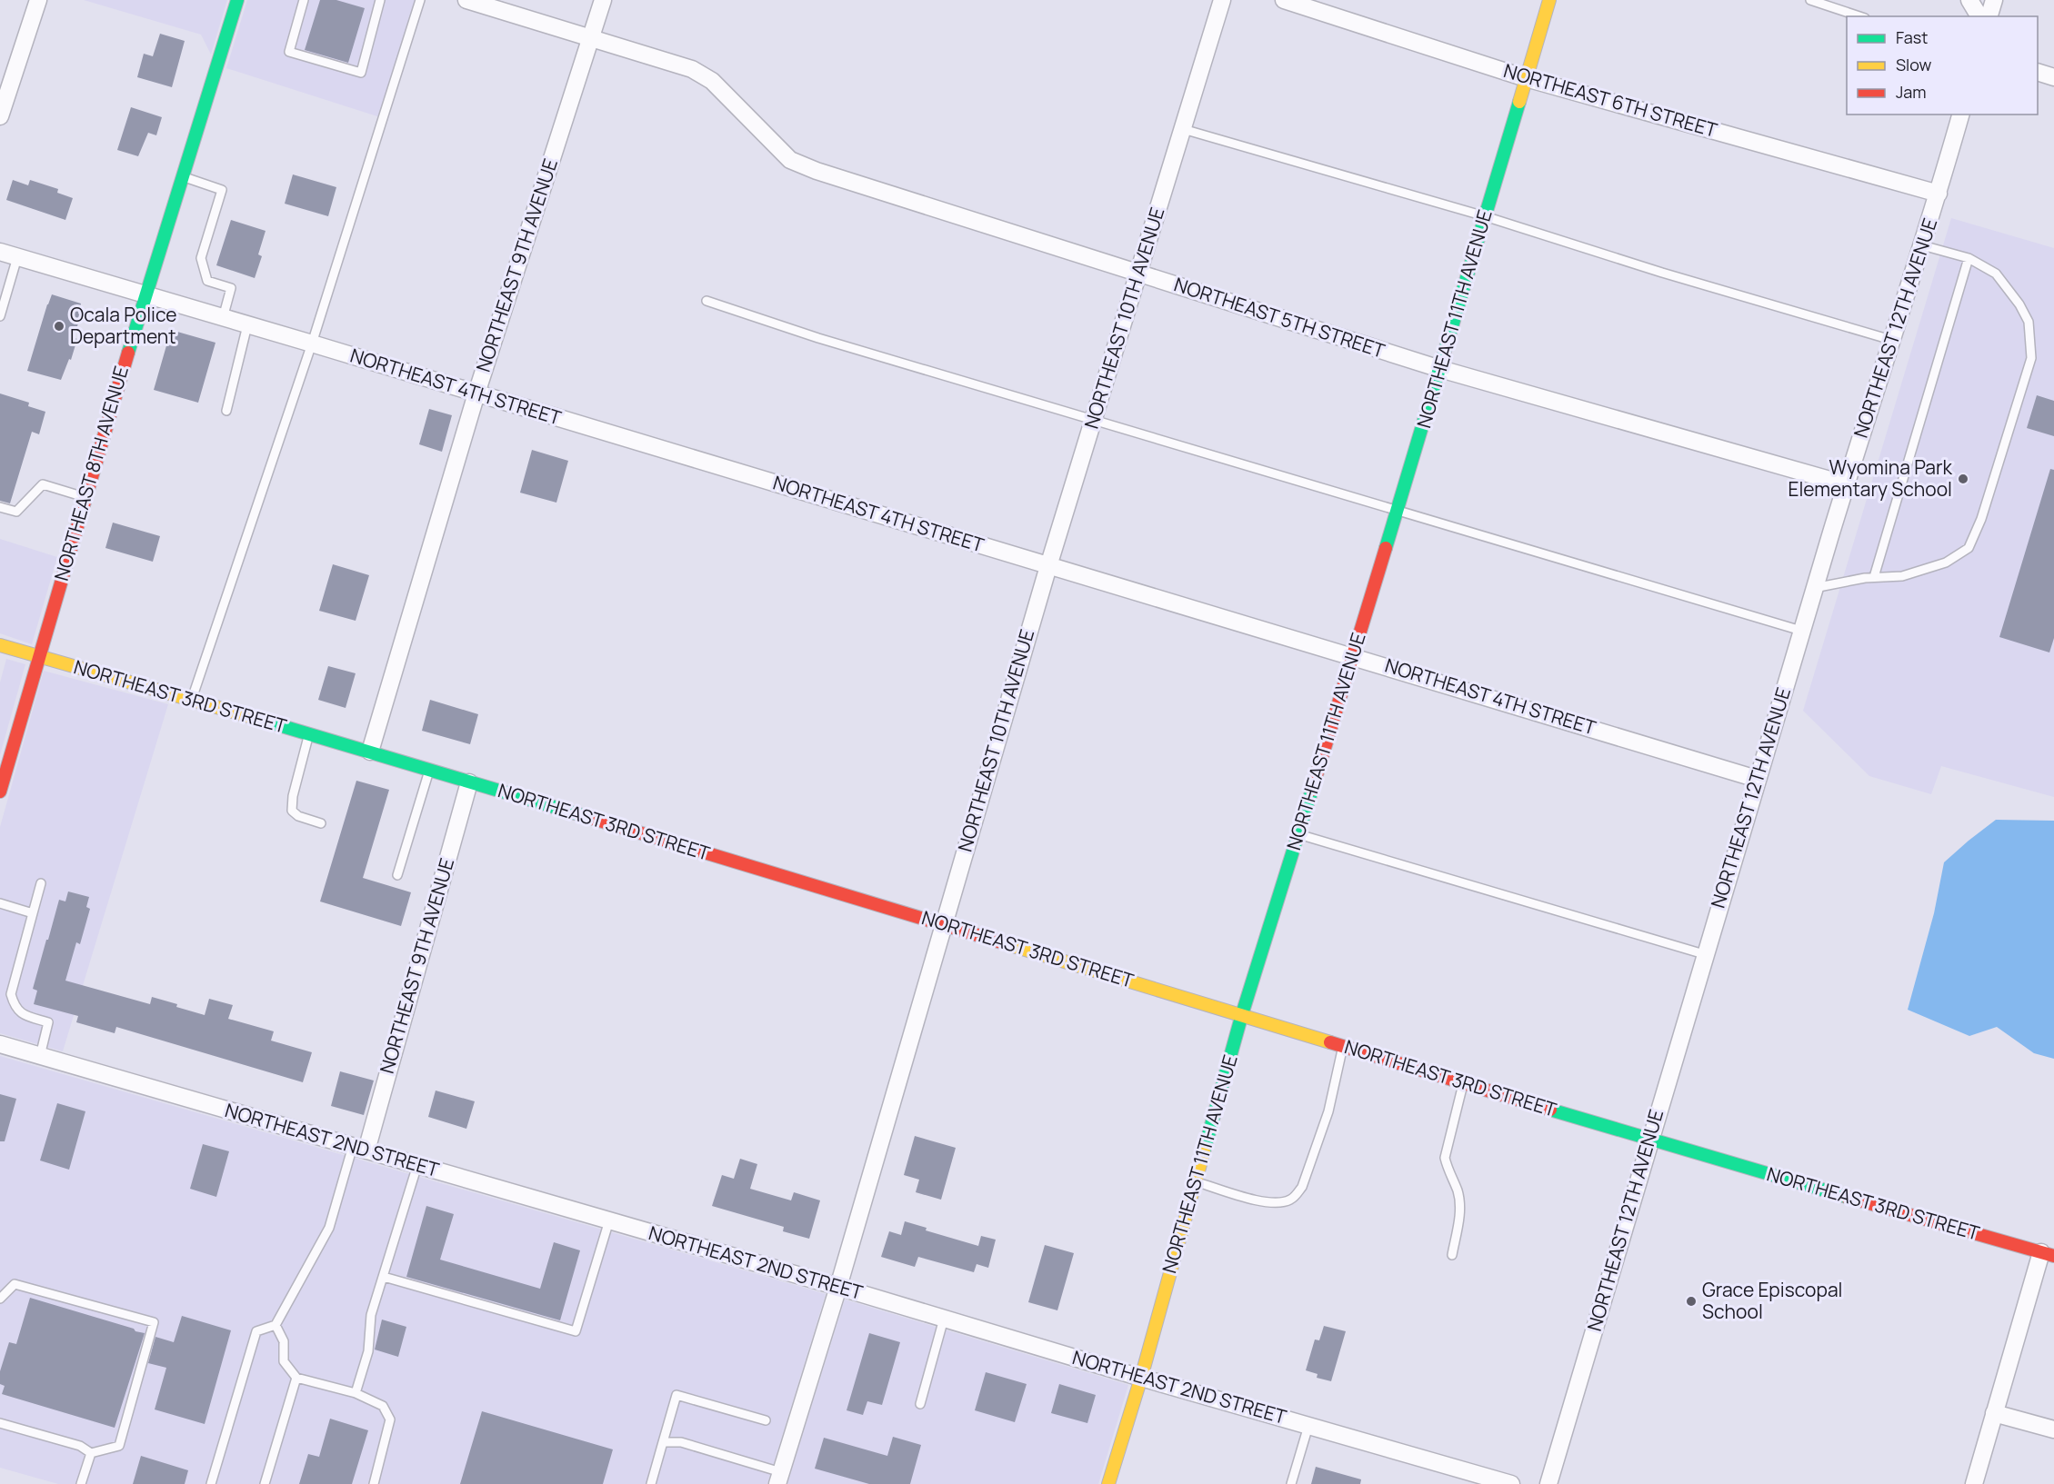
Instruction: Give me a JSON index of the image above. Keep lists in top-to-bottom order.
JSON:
{
  "streets": {
    "street": [
      "NORTHEAST 6TH STREET",
      "NORTHEAST 9TH AVENUE",
      "NORTHEAST 10TH AVENUE",
      "NORTHEAST 5TH STREET",
      "NORTHEAST 11TH AVENUE",
      "NORTHEAST 12TH AVENUE",
      "NORTHEAST 4TH STREET",
      "NORTHEAST 8TH AVENUE",
      "NORTHEAST 3RD STREET",
      "NORTHEAST 2ND STREET"
    ]
  },
  "crossings": [
    ["NORTHEAST 6TH STREET", "NORTHEAST 11TH AVENUE"],
    ["NORTHEAST 6TH STREET", "NORTHEAST 12TH AVENUE"],
    ["NORTHEAST 9TH AVENUE", "NORTHEAST 5TH STREET"],
    ["NORTHEAST 9TH AVENUE", "NORTHEAST 4TH STREET"],
    ["NORTHEAST 9TH AVENUE", "NORTHEAST 3RD STREET"],
    ["NORTHEAST 9TH AVENUE", "NORTHEAST 2ND STREET"],
    ["NORTHEAST 10TH AVENUE", "NORTHEAST 5TH STREET"],
    ["NORTHEAST 10TH AVENUE", "NORTHEAST 4TH STREET"],
    ["NORTHEAST 10TH AVENUE", "NORTHEAST 3RD STREET"],
    ["NORTHEAST 10TH AVENUE", "NORTHEAST 2ND STREET"],
    ["NORTHEAST 5TH STREET", "NORTHEAST 11TH AVENUE"],
    ["NORTHEAST 5TH STREET", "NORTHEAST 12TH AVENUE"],
    ["NORTHEAST 11TH AVENUE", "NORTHEAST 4TH STREET"],
    ["NORTHEAST 11TH AVENUE", "NORTHEAST 3RD STREET"],
    ["NORTHEAST 11TH AVENUE", "NORTHEAST 2ND STREET"],
    ["NORTHEAST 12TH AVENUE", "NORTHEAST 4TH STREET"],
    ["NORTHEAST 12TH AVENUE", "NORTHEAST 3RD STREET"],
    ["NORTHEAST 4TH STREET", "NORTHEAST 8TH AVENUE"],
    ["NORTHEAST 8TH AVENUE", "NORTHEAST 3RD STREET"]
  ],
  "places": ["Ocala Police Department", "Wyomina Park Elementary School", "Grace Episcopal School"],
  "legend": ["Fast", "Slow", "Jam"]
}
